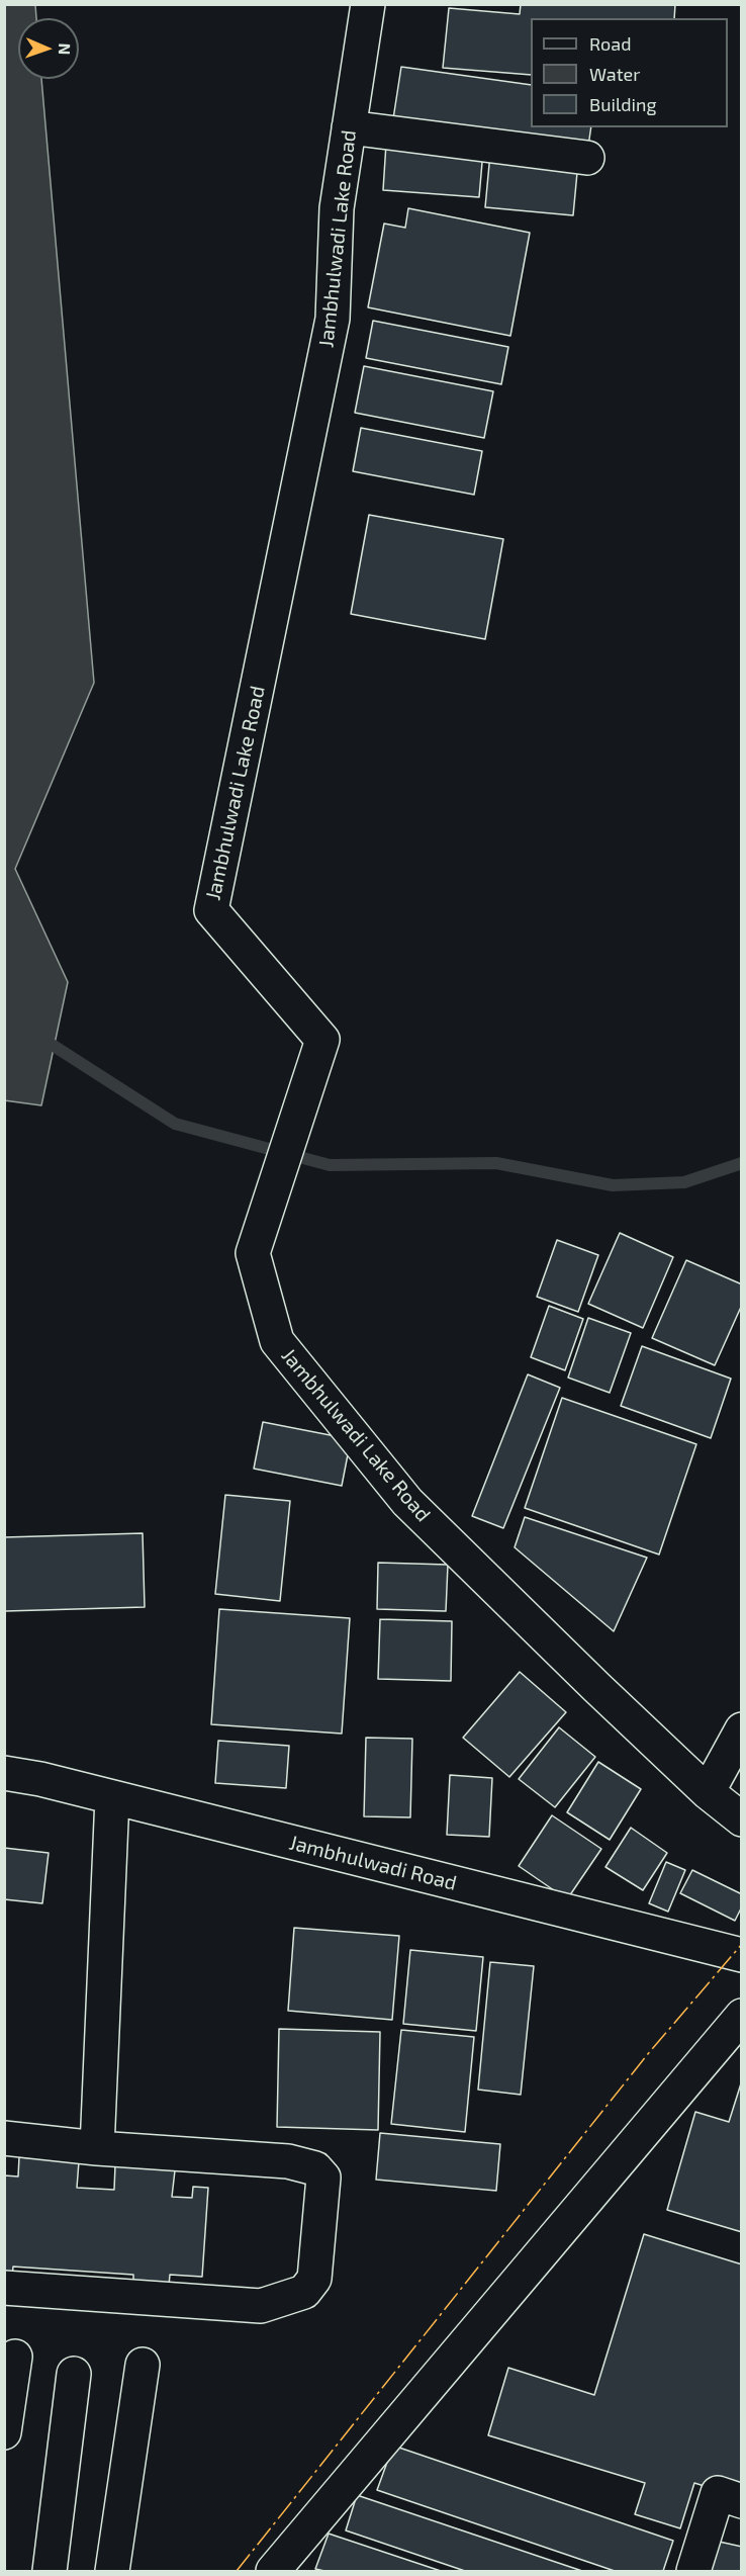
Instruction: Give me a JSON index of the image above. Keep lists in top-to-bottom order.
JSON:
{
  "streets": {
    "street": ["Jambhulwadi Lake Road", "Jambhulwadi Road"]
  },
  "legend": ["Road", "Water", "Building"],
  "north": "right"
}
